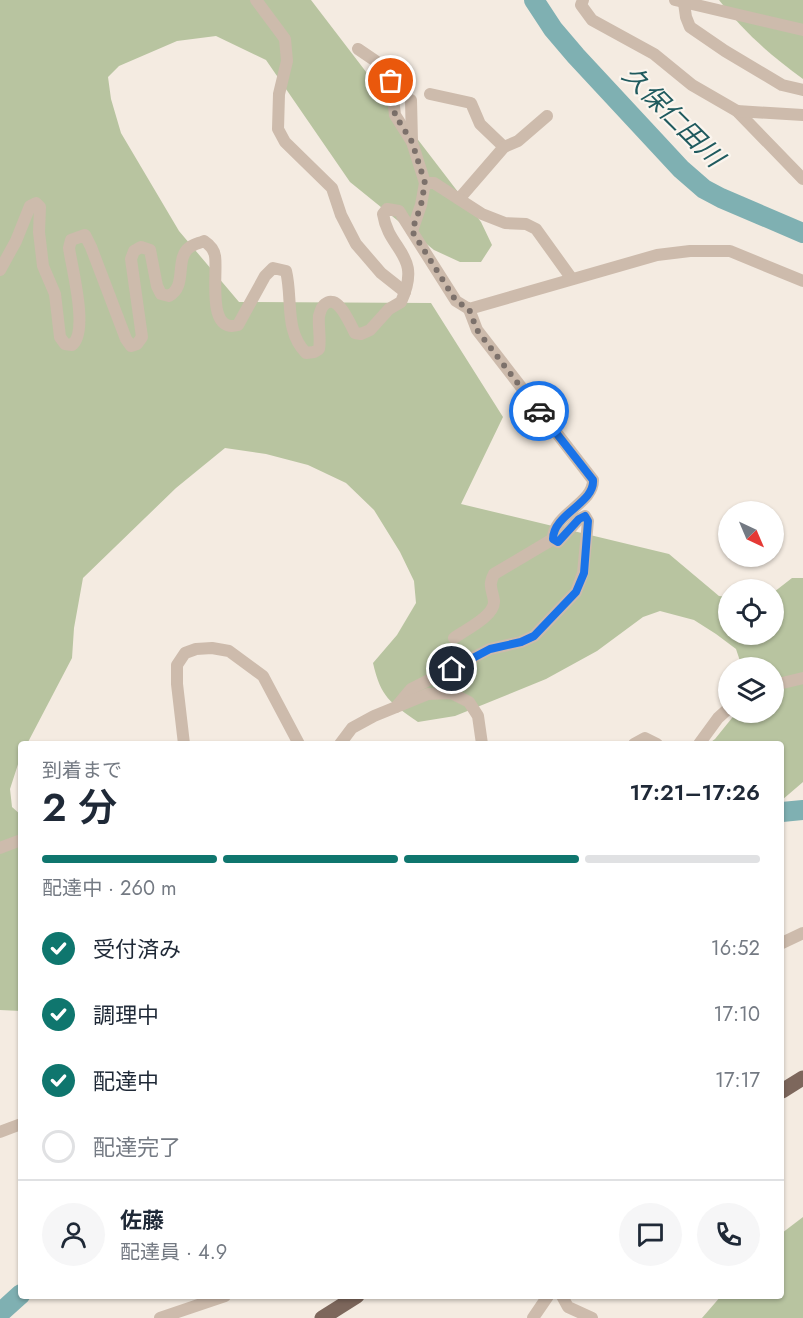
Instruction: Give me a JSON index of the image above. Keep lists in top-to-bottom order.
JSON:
{
  "water": ["久保仁田川"],
  "north": "bottom right",
  "page": {
    "heading": ["2 分", "到着まで", "17:21–17:26"],
    "panel": ["佐藤", "配達員 · 4.9"],
    "bar": "配達中 · 260 m",
    "list": [
      ["受付済み", "16:52"],
      ["調理中", "17:10"],
      ["配達中", "17:17"],
      "配達完了"
    ]
  }
}
